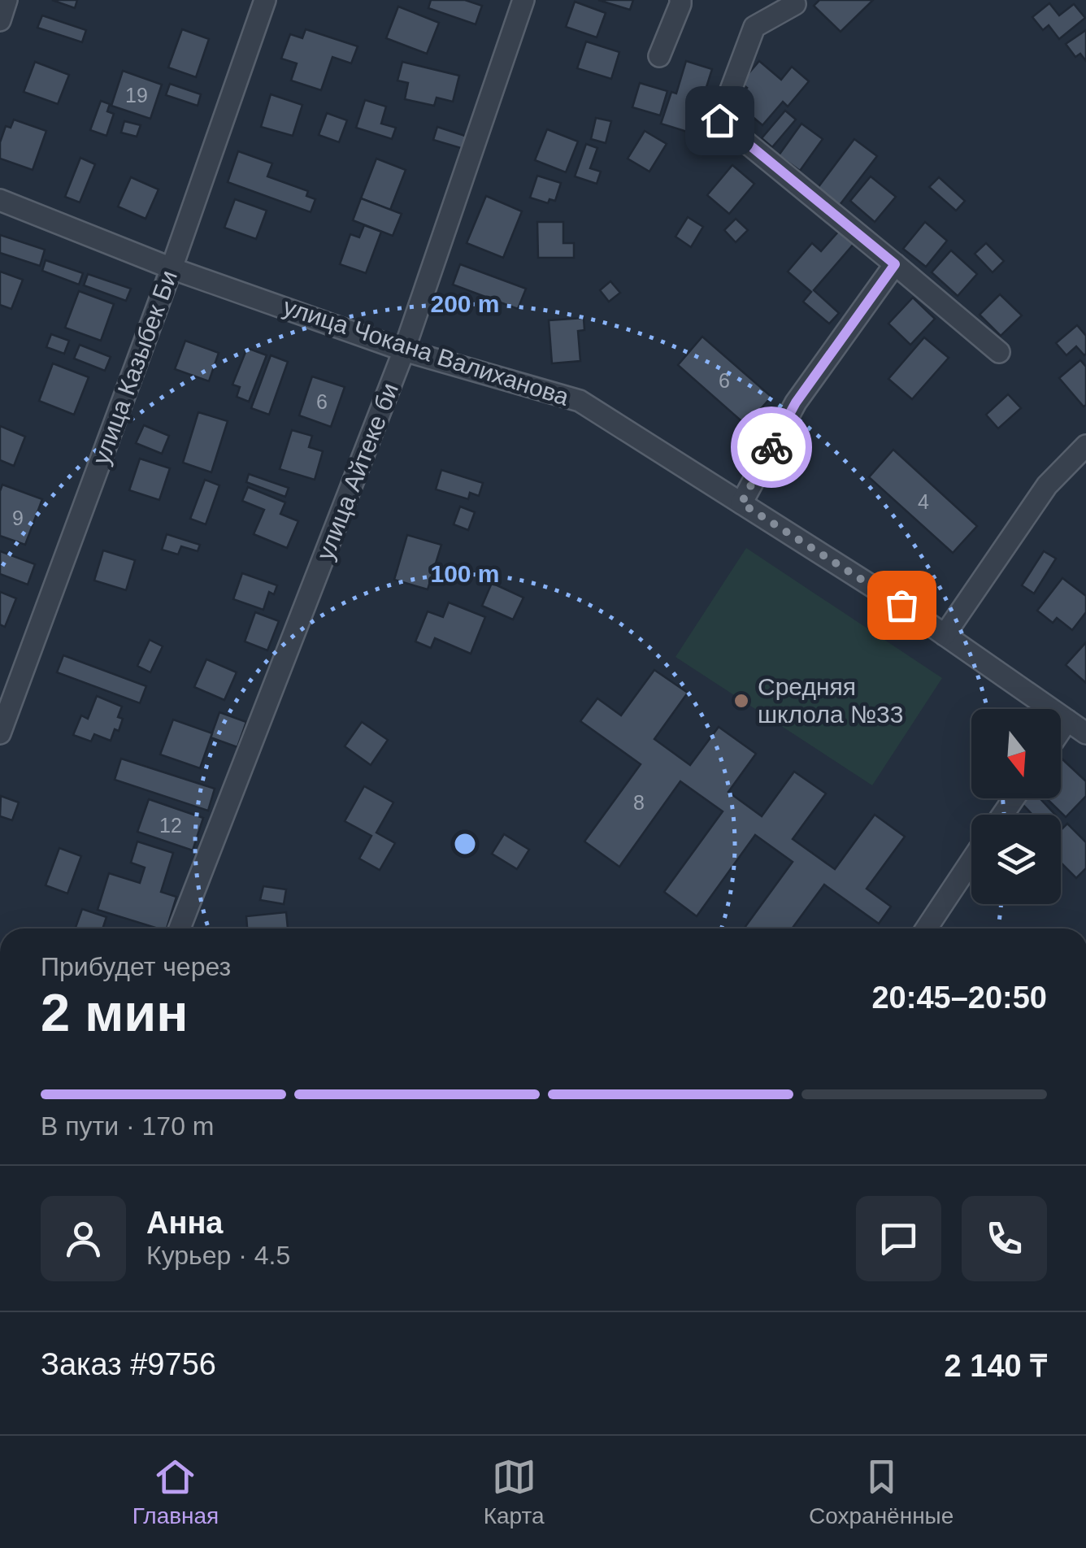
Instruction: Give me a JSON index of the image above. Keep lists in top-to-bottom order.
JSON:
{
  "streets": {
    "street": ["улица Чокана Валиханова", "улица Казыбек Би", "улица Айтеке би"]
  },
  "crossings": [
    ["улица Чокана Валиханова", "улица Казыбек Би"],
    ["улица Чокана Валиханова", "улица Айтеке би"]
  ],
  "places": ["Средняя шклола №33"],
  "house_numbers": [
    "19",
    "6",
    "6",
    "4",
    "9",
    "8",
    "12"
  ],
  "north": "bottom",
  "page": {
    "heading": ["2 мин", "Прибудет через", "20:45–20:50"],
    "panel": [
      "Анна",
      "Курьер · 4.5",
      "Заказ #9756",
      "2 140 ₸"
    ],
    "bar": "В пути · 170 m",
    "tabs": ["Главная", "Карта", "Сохранённые"]
  },
  "rings": ["200 m", "100 m"]
}
